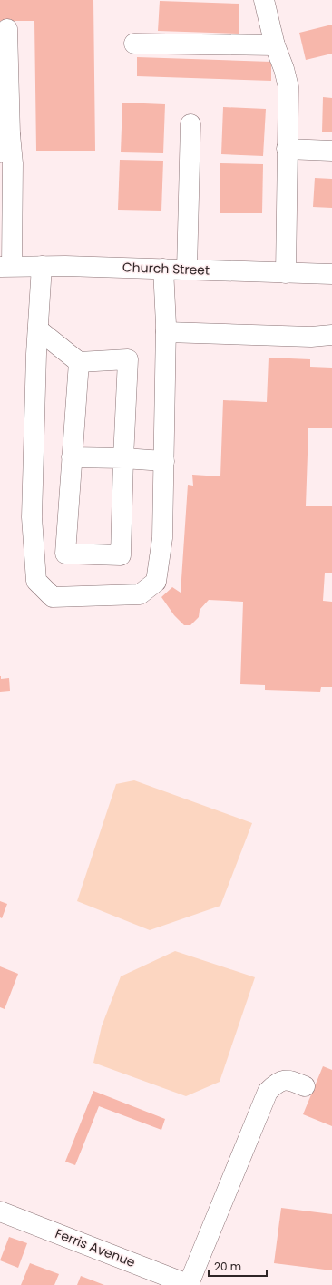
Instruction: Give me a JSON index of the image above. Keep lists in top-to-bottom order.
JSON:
{
  "streets": {
    "street": ["Church Street", "Ferris Avenue"]
  },
  "scale_bar": "20 m"
}
